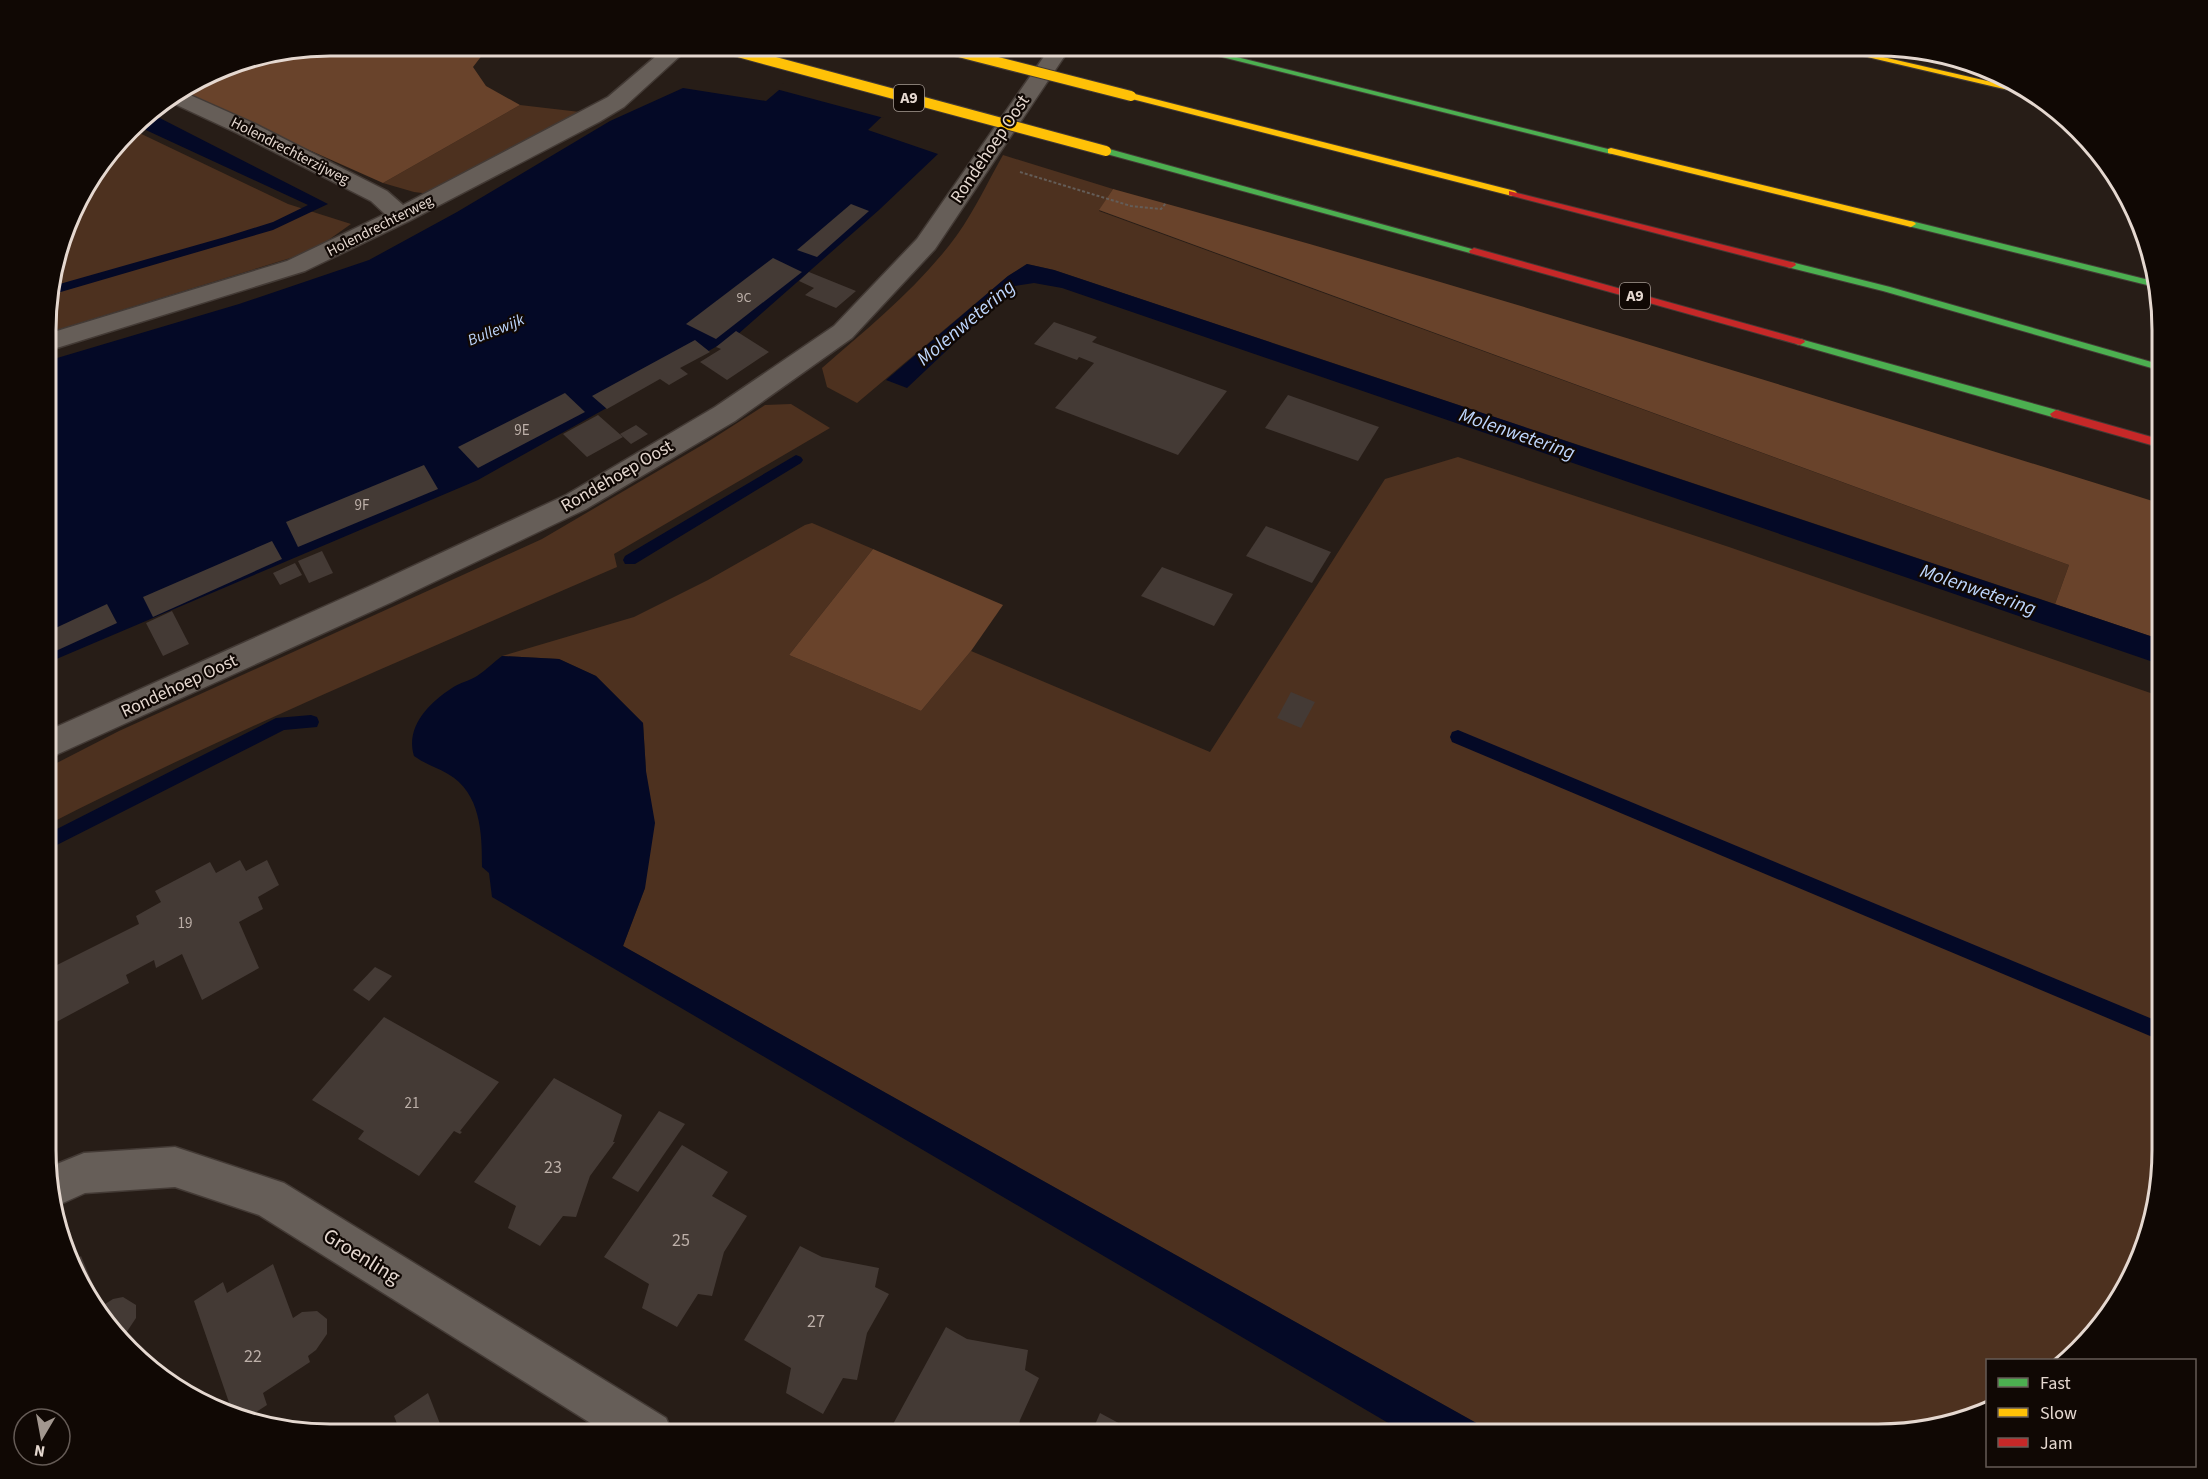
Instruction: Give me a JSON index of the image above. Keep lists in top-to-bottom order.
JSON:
{
  "streets": {
    "main road": ["A9"],
    "street": [
      "Rondehoep Oost",
      "Holendrechterzijweg",
      "Holendrechterweg",
      "Groenling"
    ]
  },
  "crossings": [
    ["Holendrechterzijweg", "Holendrechterweg"]
  ],
  "water": ["Molenwetering", "Bullewijk"],
  "house_numbers": [
    "9C",
    "9E",
    "9F",
    "19",
    "21",
    "23",
    "25",
    "27",
    "22"
  ],
  "legend": ["Fast", "Slow", "Jam"],
  "north": "bottom"
}
